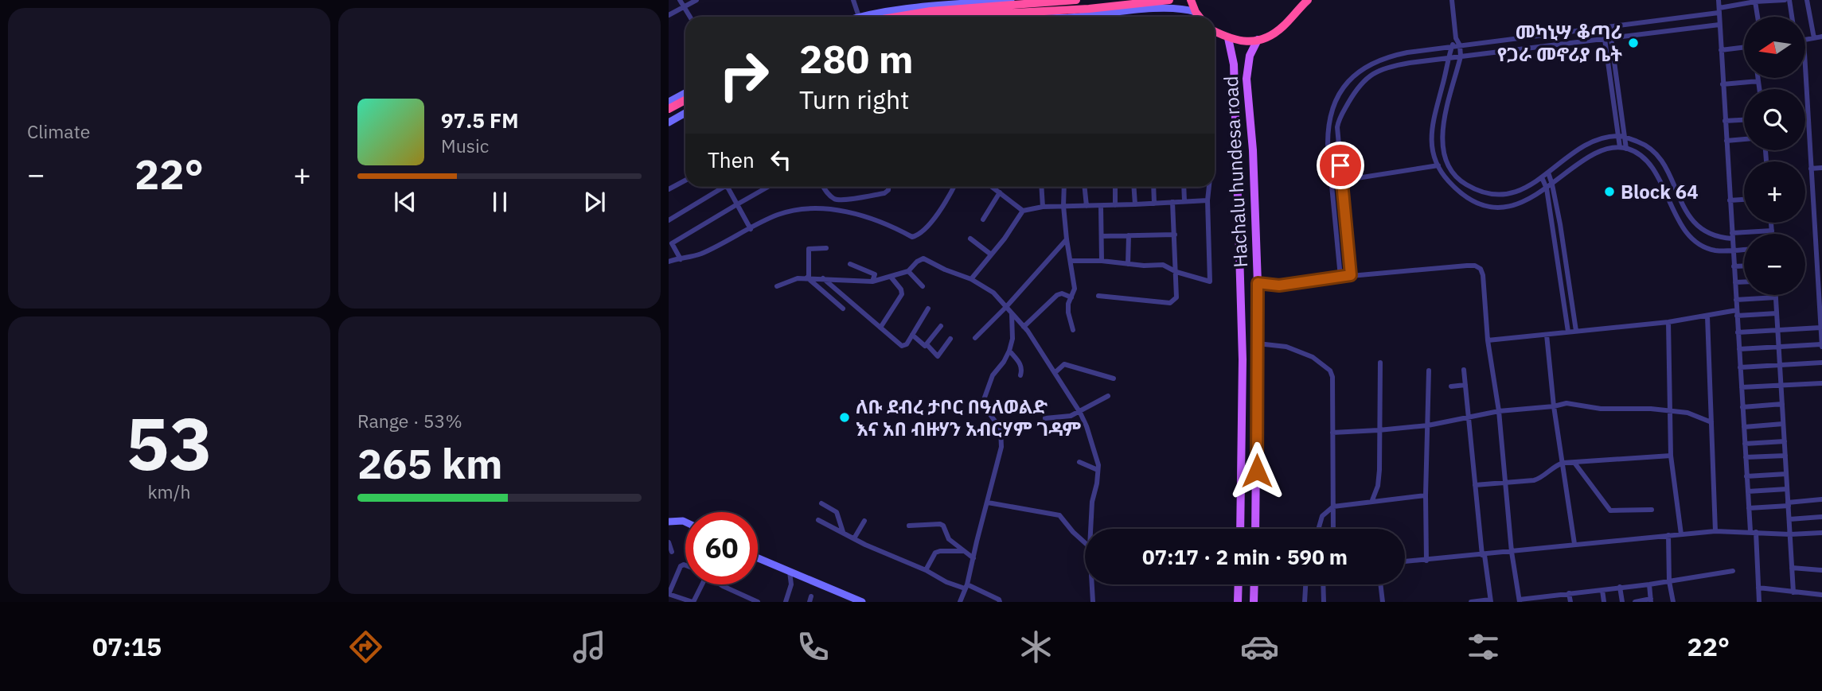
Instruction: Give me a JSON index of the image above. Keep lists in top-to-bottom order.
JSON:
{
  "streets": {
    "main road": ["Hachalu hundesa road"]
  },
  "places": ["መካኒሣ ቆጣሪ የጋራ መኖሪያ ቤት", "Block 64", "ለቡ ደብረ ታቦር በዓለወልድ እና አበ ብዙሃን አብርሃም ገዳም"],
  "north": "left",
  "page": {
    "tile": [
      "Climate",
      ["53", "km/h"],
      ["Range · 53%", "265 km"]
    ],
    "map_buttons": ["+", "−"],
    "turn": ["280 m", "Turn right"],
    "song": ["97.5 FM", "Music"],
    "then": "Then",
    "heat": ["−", "22°", "+"],
    "limit": "60",
    "trip": "07:17 · 2 min · 590 m",
    "tabs": ["07:15", "22°"]
  }
}
